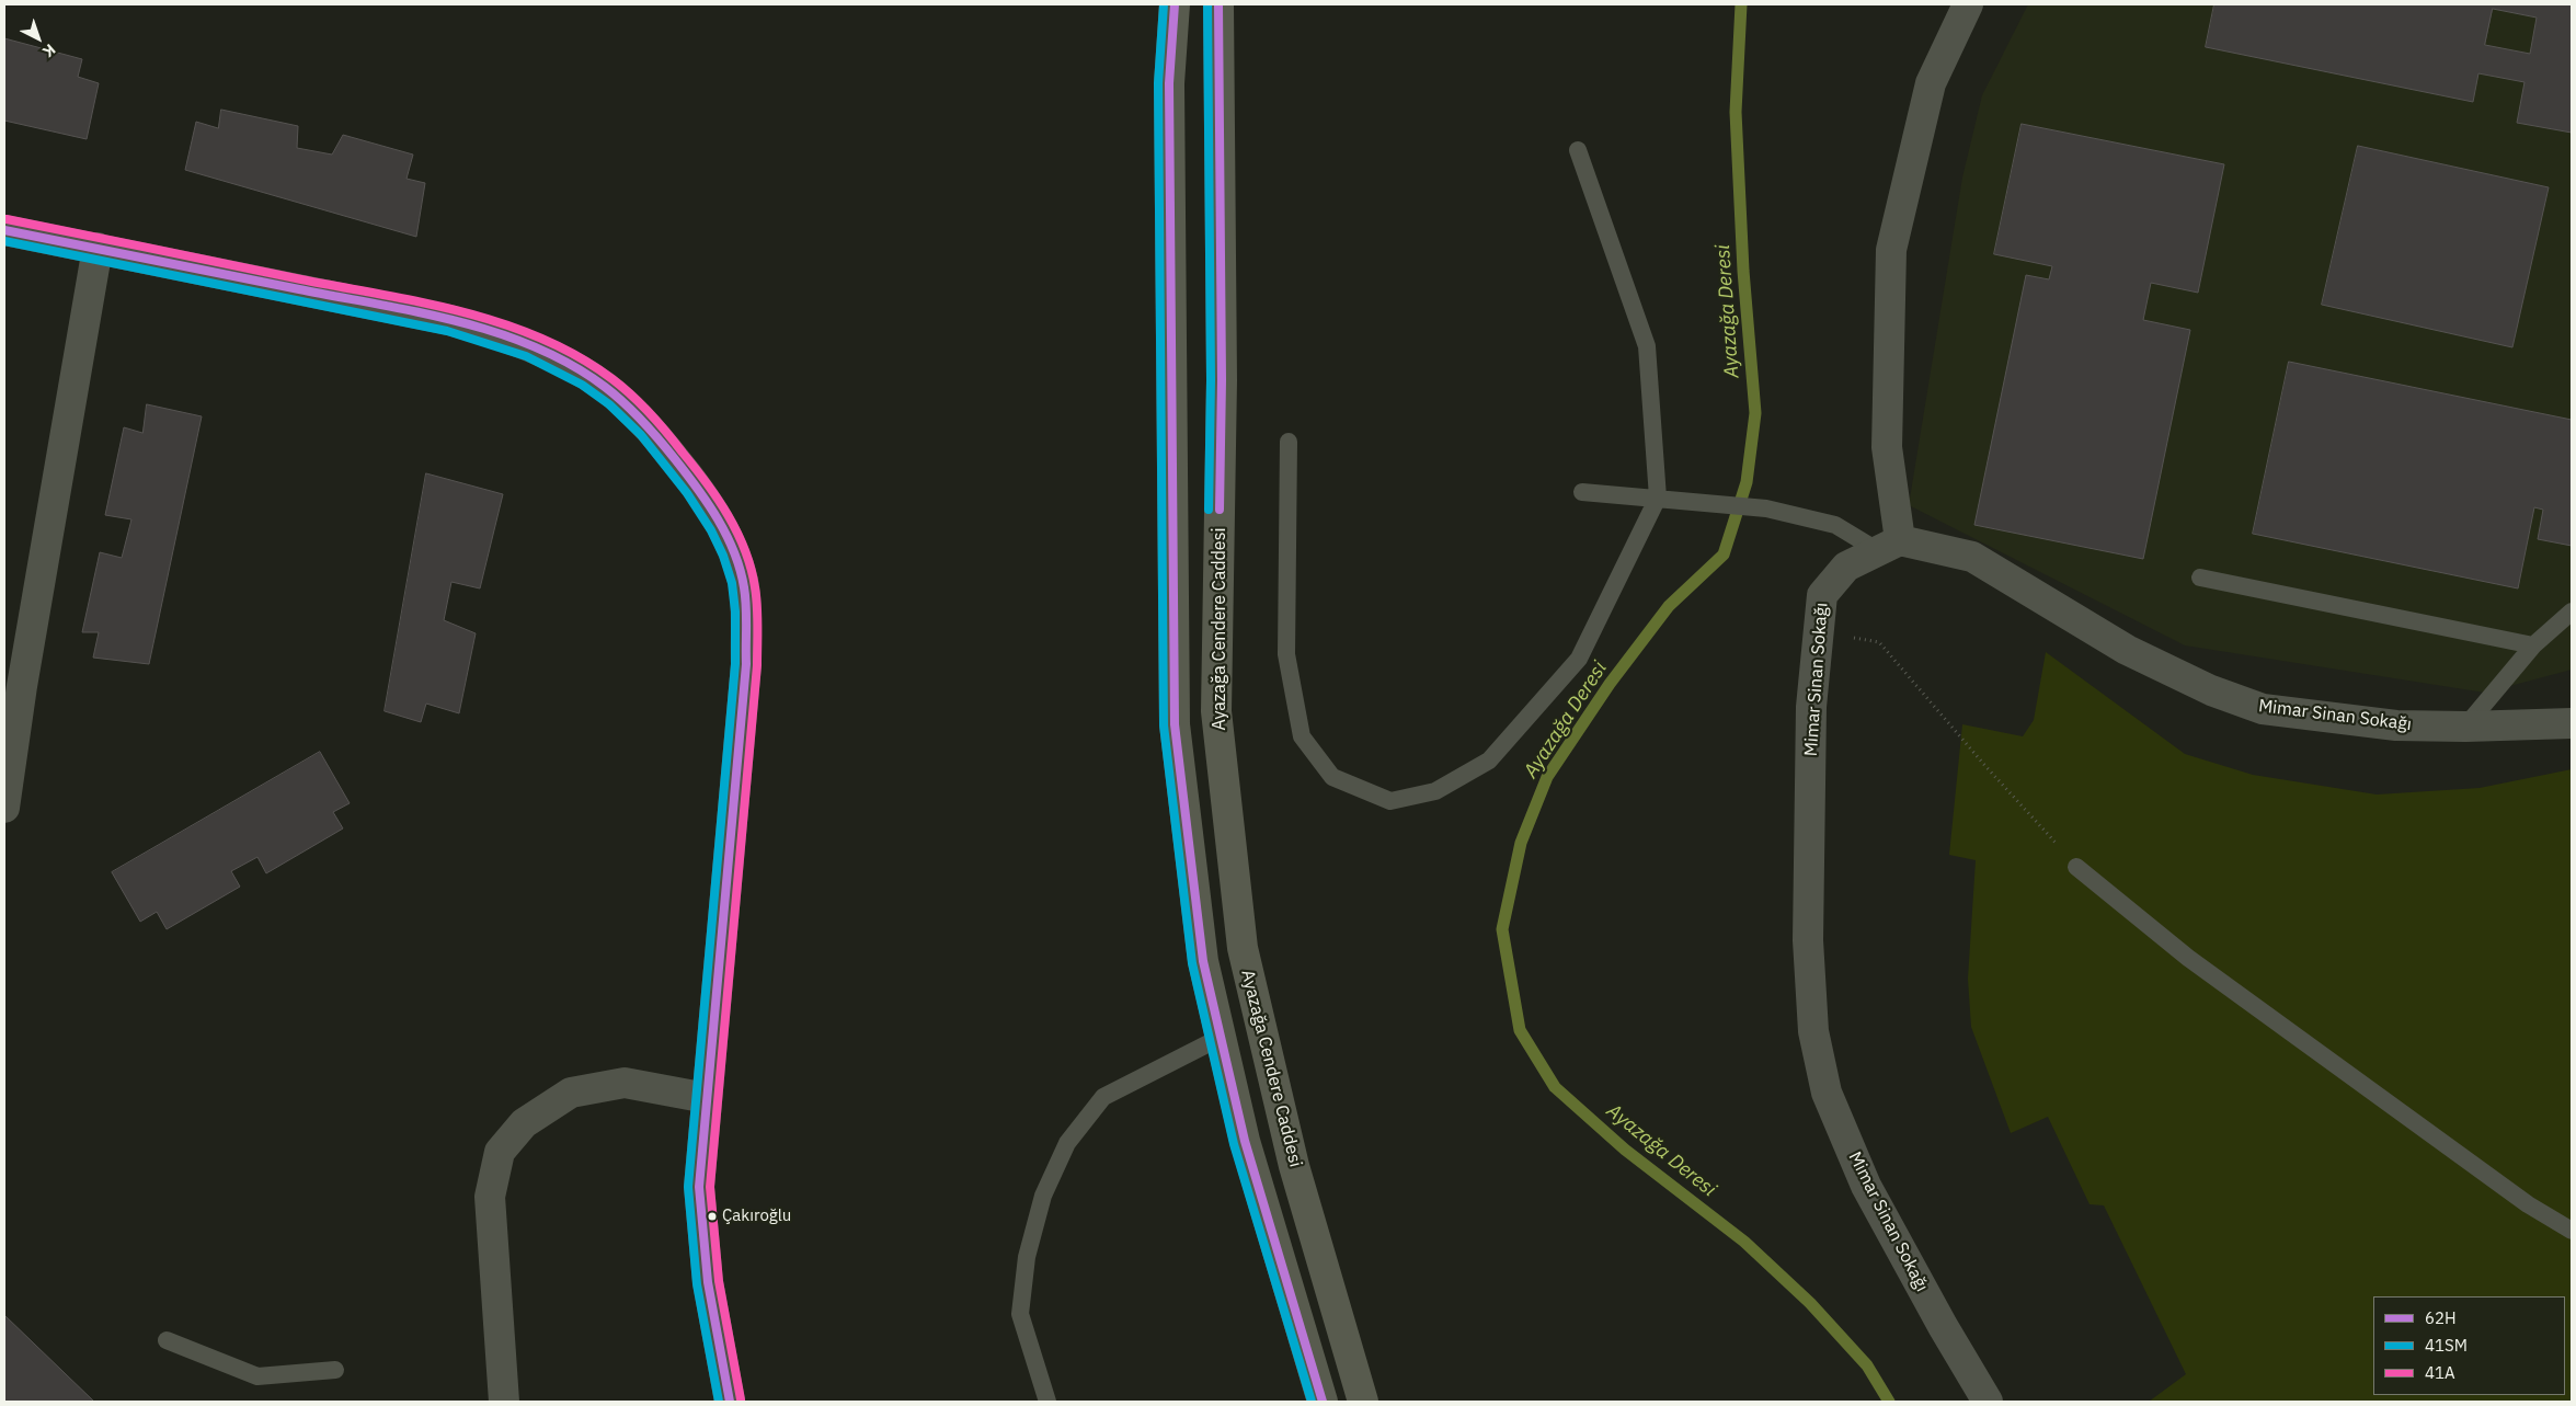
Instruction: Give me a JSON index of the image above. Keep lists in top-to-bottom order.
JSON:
{
  "streets": {
    "main road": ["Ayazağa Cendere Caddesi"],
    "street": ["Mimar Sinan Sokağı"]
  },
  "water": ["Ayazağa Deresi"],
  "places": ["Çakıroğlu"],
  "lines": ["transit line 62H", "transit line 41SM", "transit line 41A"],
  "legend": ["62H", "41SM", "41A"],
  "north": "bottom right"
}
